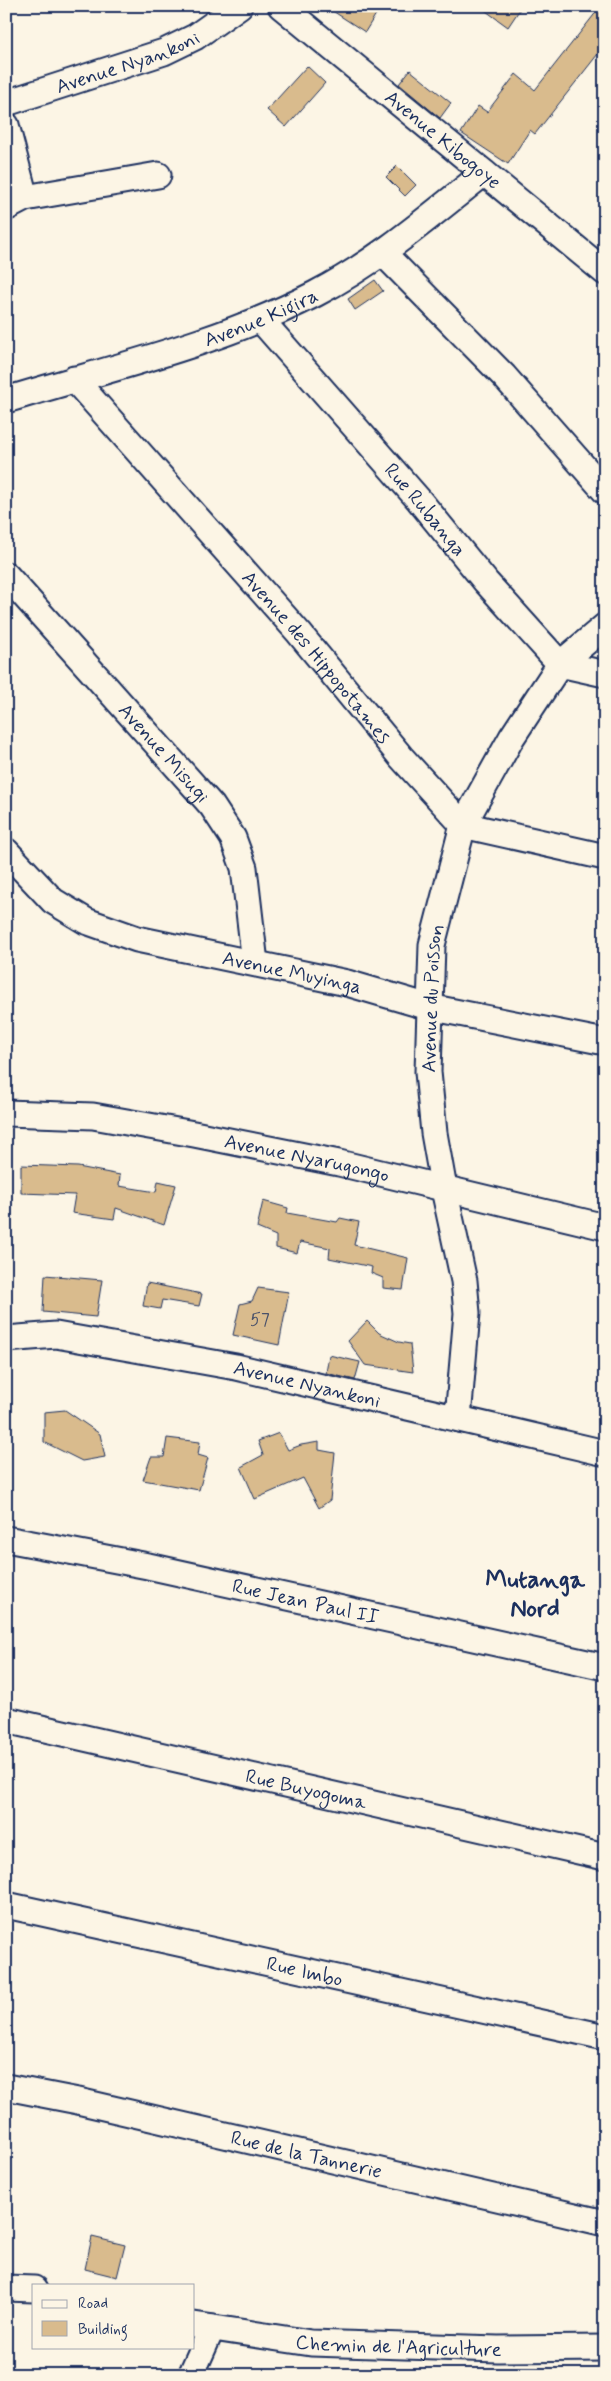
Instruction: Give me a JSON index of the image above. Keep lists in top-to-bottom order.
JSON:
{
  "streets": {
    "street": [
      "Avenue Nyankoni",
      "Avenue Kibogoye",
      "Avenue Kigira",
      "Rue Rubanga",
      "Avenue des Hippopotames",
      "Avenue Misugi",
      "Avenue Muyinga",
      "Avenue du Poisson",
      "Avenue Nyarugongo",
      "Rue Jean Paul II",
      "Rue Buyogoma",
      "Rue Imbo",
      "Rue de la Tannerie",
      "Chemin de l'Agriculture"
    ]
  },
  "crossings": [
    ["Avenue Nyankoni", "Avenue du Poisson"],
    ["Avenue Kibogoye", "Avenue Kigira"],
    ["Avenue Kigira", "Rue Rubanga"],
    ["Avenue Kigira", "Avenue des Hippopotames"],
    ["Rue Rubanga", "Avenue du Poisson"],
    ["Avenue des Hippopotames", "Avenue du Poisson"],
    ["Avenue Misugi", "Avenue Muyinga"],
    ["Avenue Muyinga", "Avenue du Poisson"],
    ["Avenue du Poisson", "Avenue Nyarugongo"]
  ],
  "districts": ["Mutanga Nord"],
  "house_numbers": ["57"],
  "legend": ["Road", "Building"]
}
